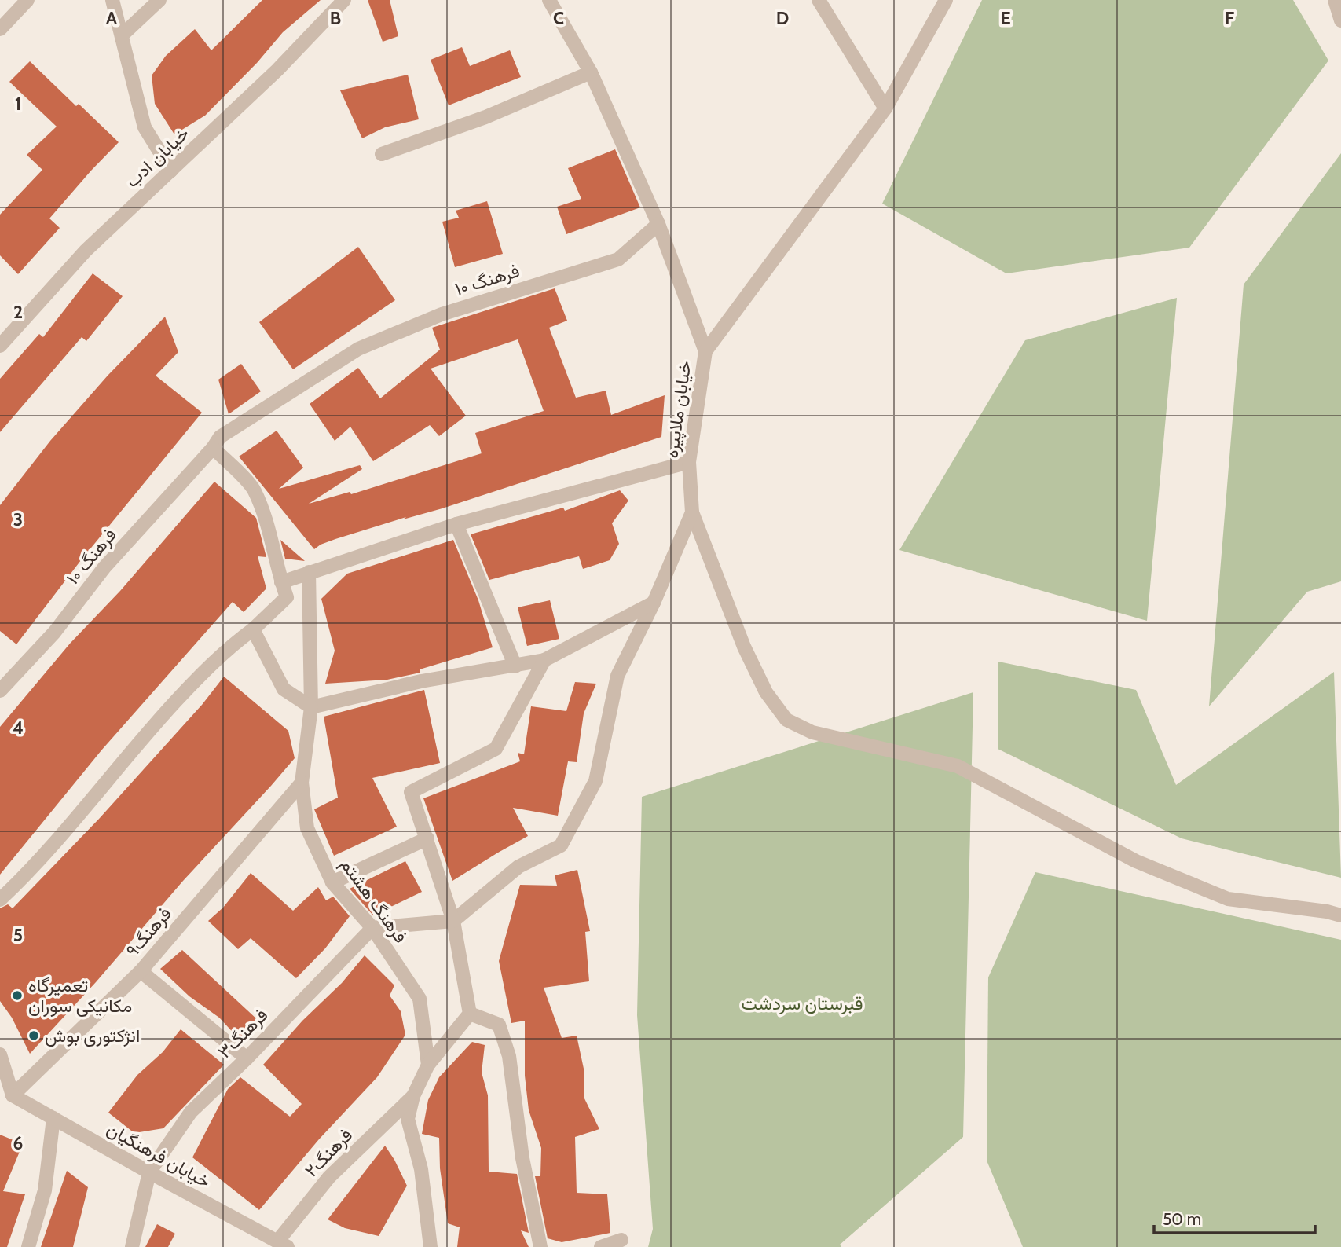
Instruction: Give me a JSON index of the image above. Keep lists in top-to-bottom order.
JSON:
{
  "streets": {
    "street": [
      "خیابان ادب",
      "فرهنگ ۱۰",
      "خیابان ملاپیره",
      "فرهنگ هشتم",
      "فرهنگ۹",
      "فرهنگ۳",
      "فرهنگ۲",
      "خیابان فرهنگیان"
    ]
  },
  "crossings": [
    ["فرهنگ هشتم", "فرهنگ۹"],
    ["فرهنگ هشتم", "فرهنگ۳"],
    ["فرهنگ۹", "خیابان فرهنگیان"],
    ["فرهنگ۳", "خیابان فرهنگیان"],
    ["فرهنگ۲", "خیابان فرهنگیان"]
  ],
  "parks": ["قبرستان سردشت"],
  "places": ["تعمیرگاه مکانیکی سوران", "انژکتوری بوش"],
  "scale_bar": "50 m",
  "grid": {
    "columns": [
      "A",
      "B",
      "C",
      "D",
      "E",
      "F"
    ],
    "rows": [
      "1",
      "2",
      "3",
      "4",
      "5",
      "6"
    ]
  }
}
